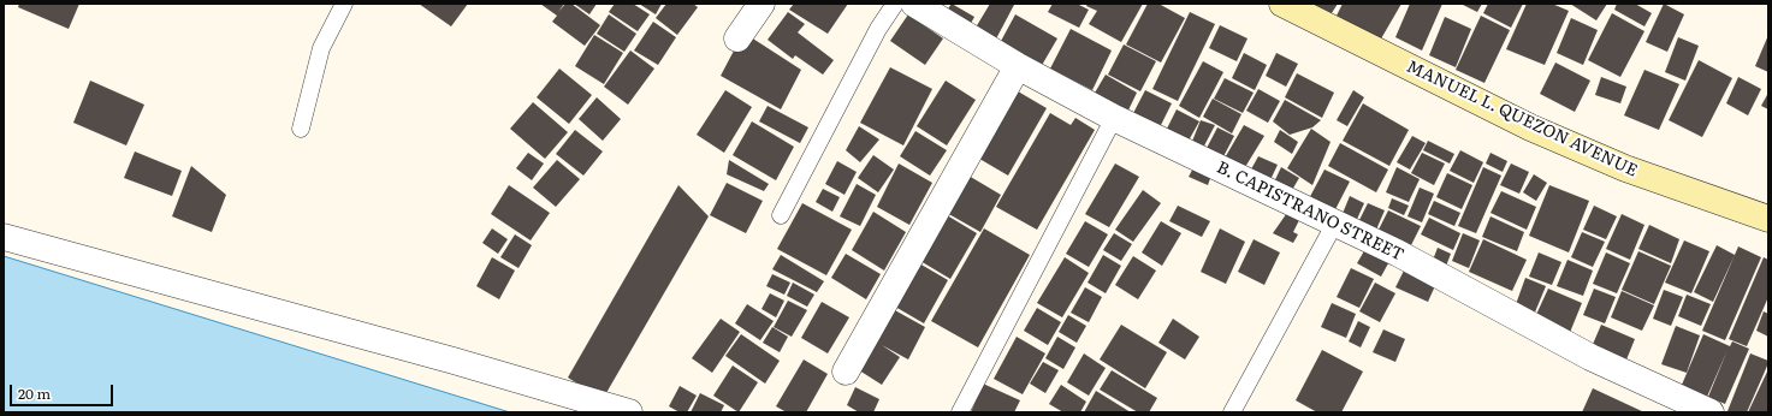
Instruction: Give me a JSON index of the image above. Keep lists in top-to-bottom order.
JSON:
{
  "streets": {
    "main road": ["MANUEL L. QUEZON AVENUE"],
    "street": ["B. CAPISTRANO STREET"]
  },
  "scale_bar": "20 m"
}
